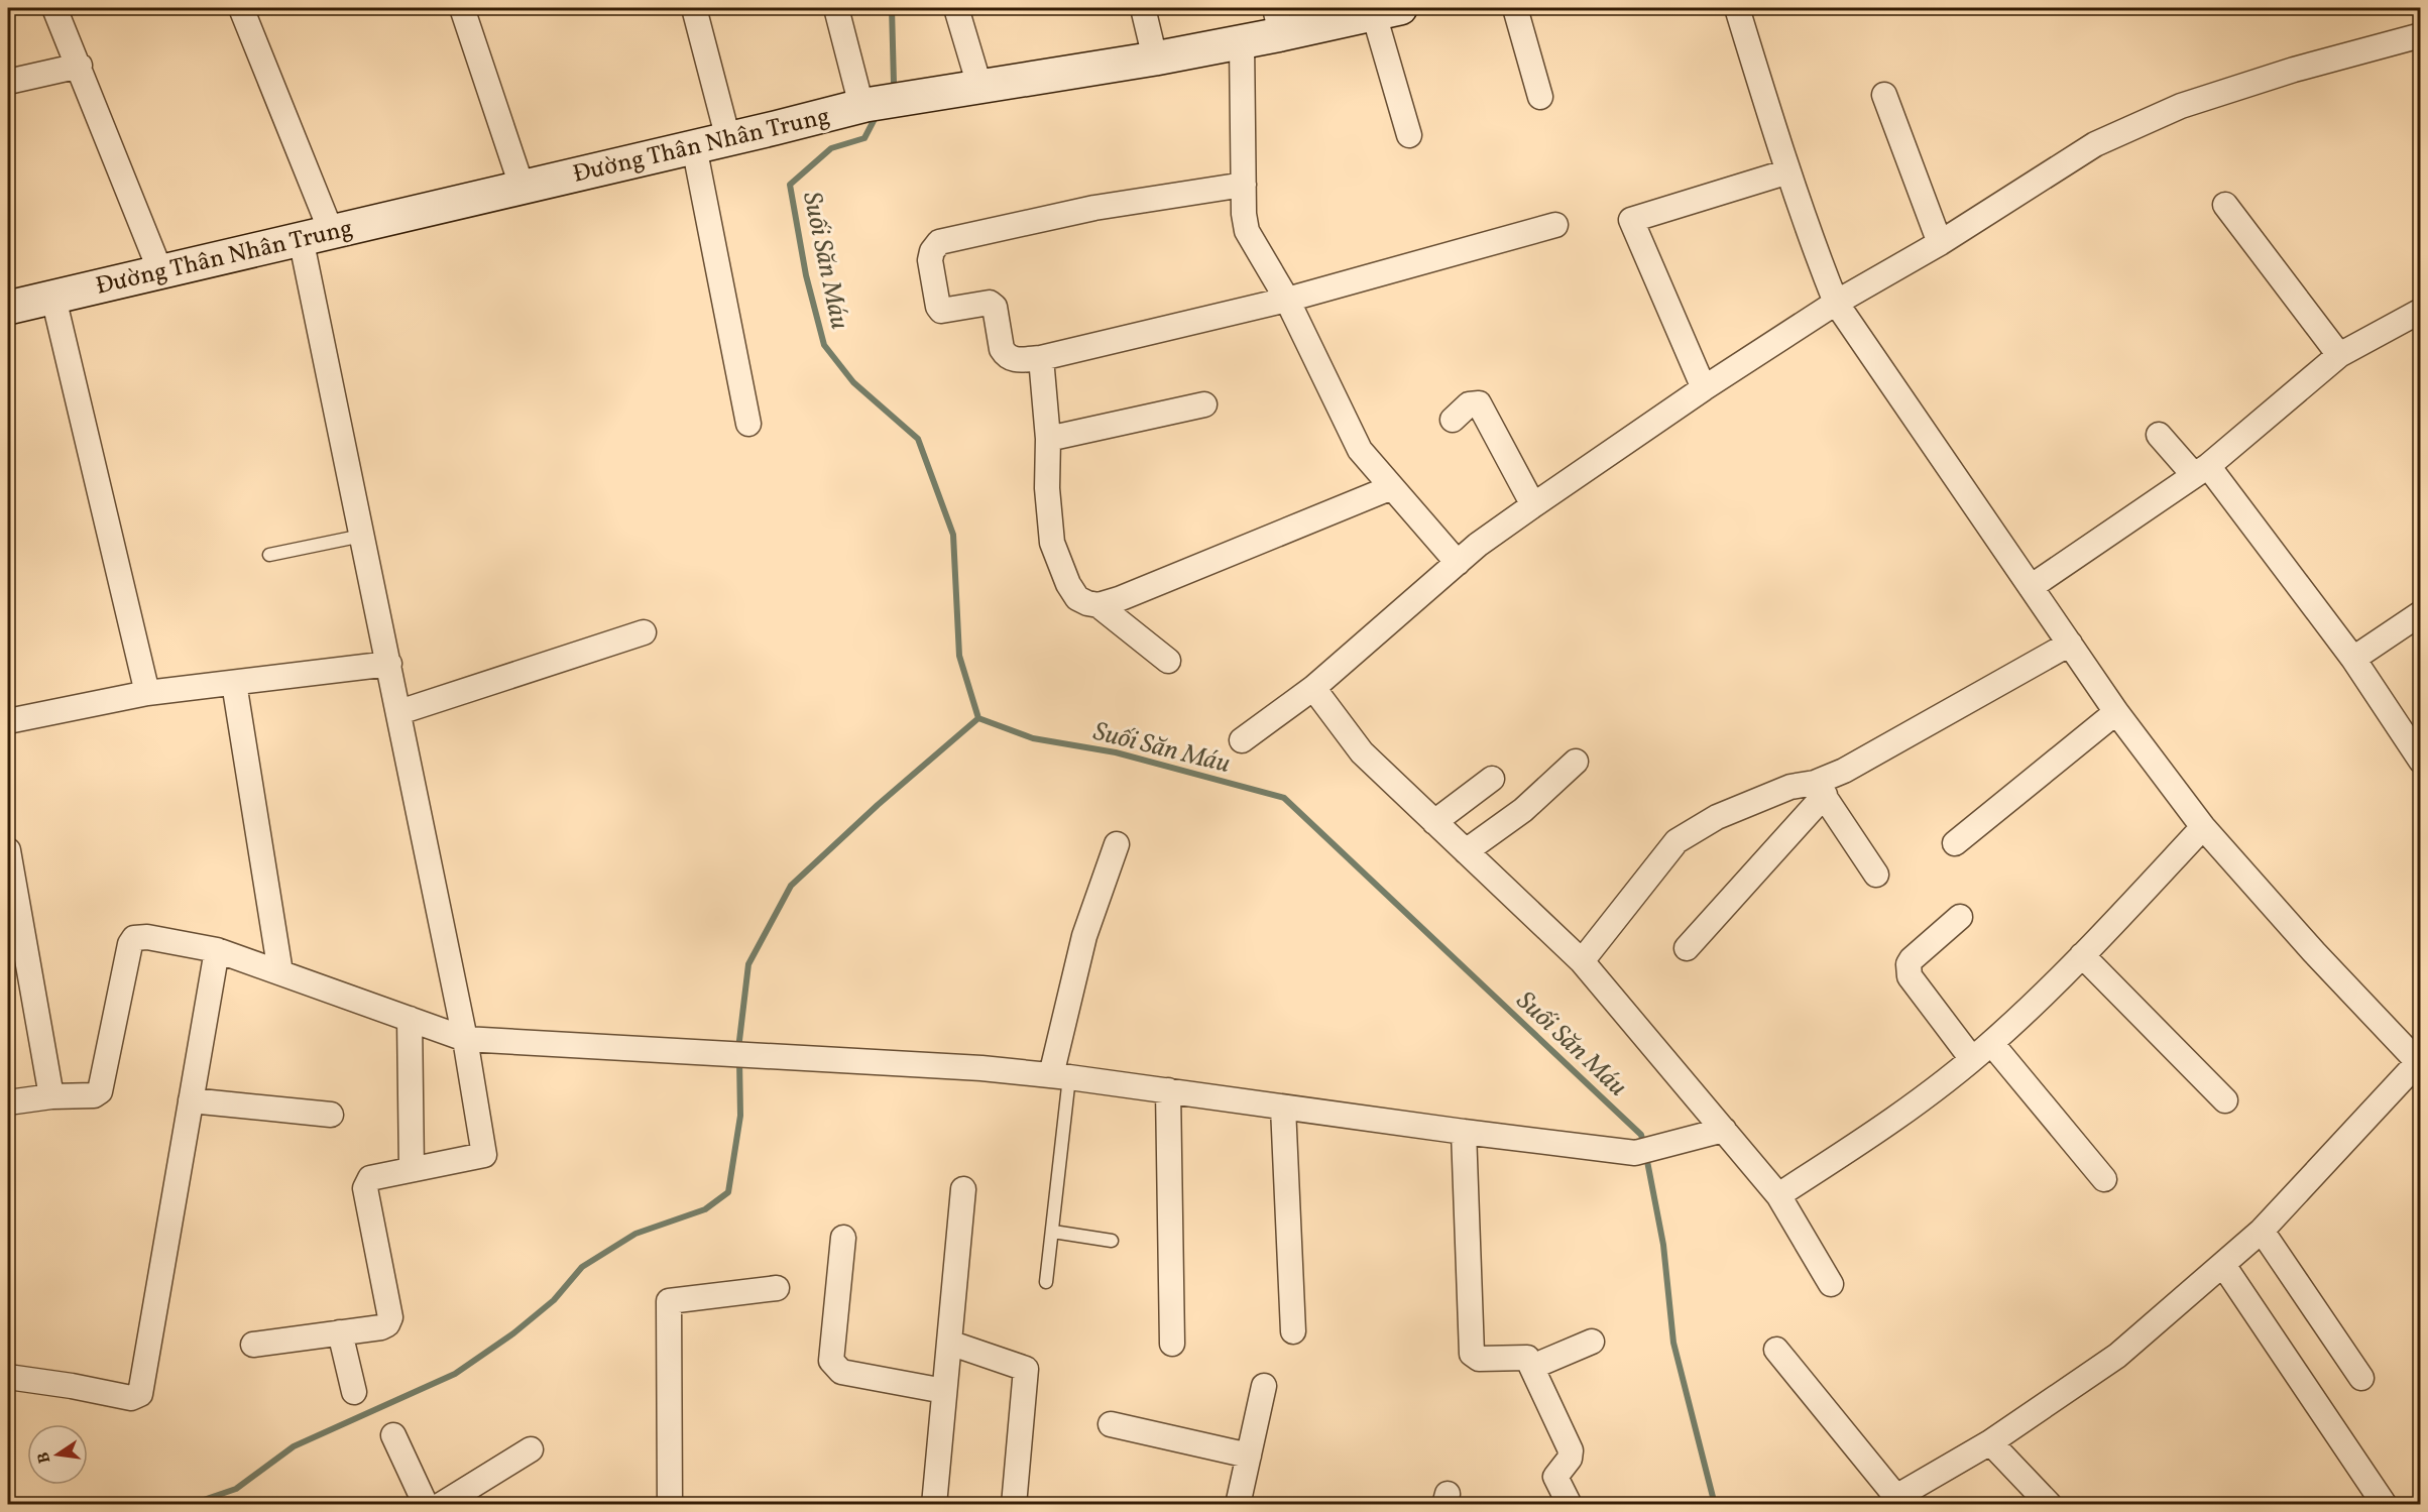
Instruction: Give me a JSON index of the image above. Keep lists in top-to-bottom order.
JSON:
{
  "streets": {
    "street": ["Đường Thân Nhân Trung"]
  },
  "water": ["Suối Săn Máu"],
  "north": "left"
}
